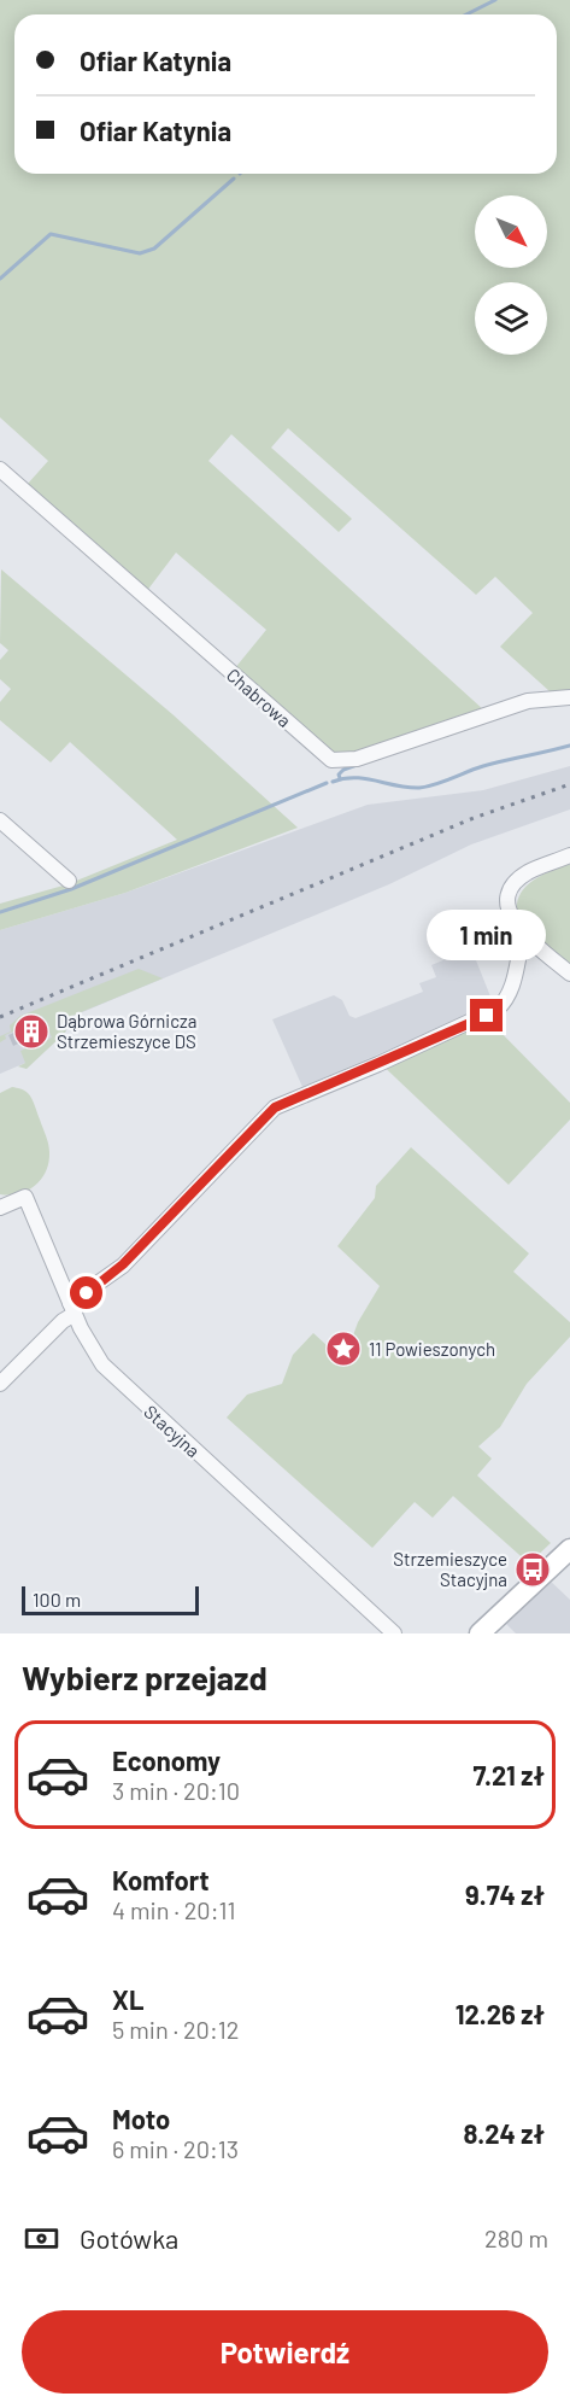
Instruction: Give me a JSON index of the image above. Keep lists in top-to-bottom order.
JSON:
{
  "streets": {
    "street": ["Chabrowa", "Stacyjna"]
  },
  "places": {
    "building": ["Dąbrowa Górnicza Strzemieszyce DS"],
    "place": ["11 Powieszonych"],
    "bus stop": ["Strzemieszyce Stacyjna"]
  },
  "scale_bar": "100 m",
  "north": "bottom right",
  "page": {
    "banner": ["Ofiar Katynia", "Ofiar Katynia"],
    "bubble": "1 min",
    "scale": "100 m",
    "heading": "Wybierz przejazd",
    "list": [
      {
        "name": "Economy",
        "note": "3 min · 20:10",
        "value": "7.21 zł"
      },
      {
        "name": "Komfort",
        "note": "4 min · 20:11",
        "value": "9.74 zł"
      },
      {
        "name": "XL",
        "note": "5 min · 20:12",
        "value": "12.26 zł"
      },
      {
        "name": "Moto",
        "note": "6 min · 20:13",
        "value": "8.24 zł"
      }
    ],
    "pay": ["Gotówka", "280 m"],
    "buttons": "Potwierdź"
  }
}
